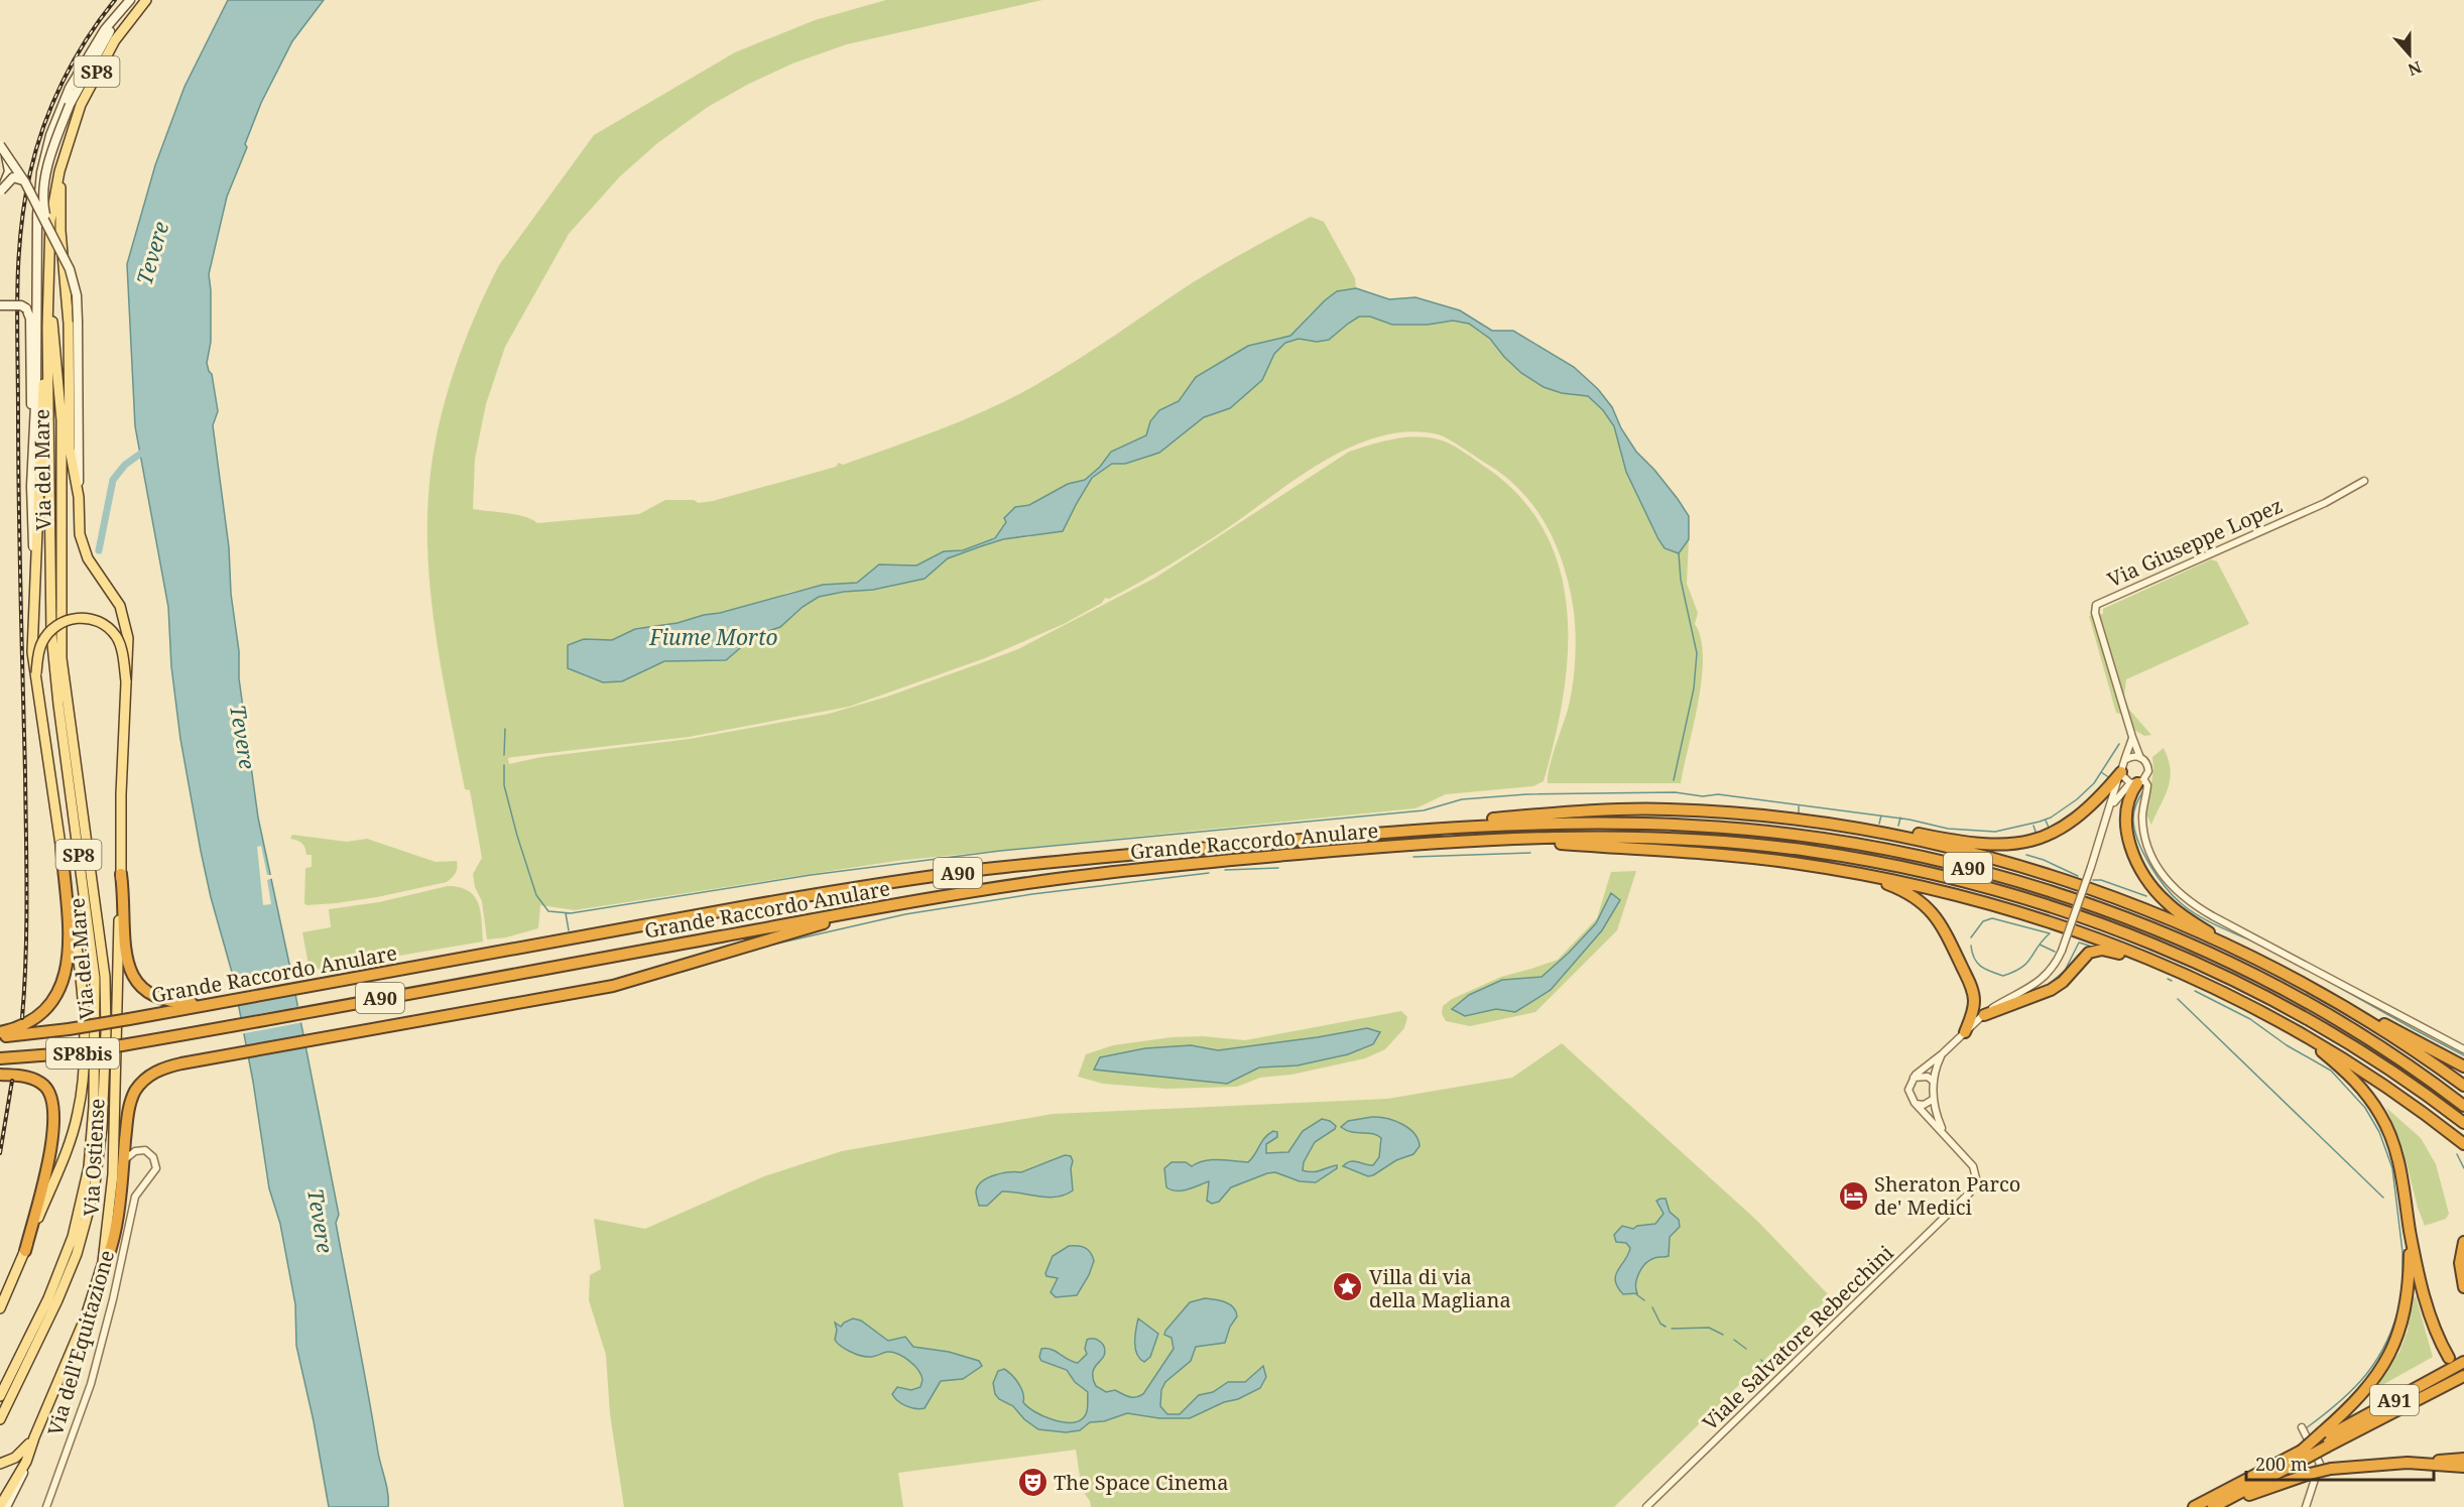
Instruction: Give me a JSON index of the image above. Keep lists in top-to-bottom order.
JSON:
{
  "streets": {
    "highway": ["Grande Raccordo Anulare", "A90", "A91"],
    "main road": [
      "SP8",
      "Via del Mare",
      "SP8bis",
      "Via Ostiense"
    ],
    "street": ["Via Giuseppe Lopez", "Viale Salvatore Rebecchini", "Via dell'Equitazione"]
  },
  "crossings": [
    ["Via del Mare", "Via Ostiense"],
    ["SP8bis", "Via Ostiense"]
  ],
  "water": ["Tevere", "Fiume Morto"],
  "places": {
    "hotel": ["Sheraton Parco de' Medici"],
    "place": ["Villa di via della Magliana"],
    "theatre": ["The Space Cinema"]
  },
  "scale_bar": "200 m",
  "north": "bottom"
}
